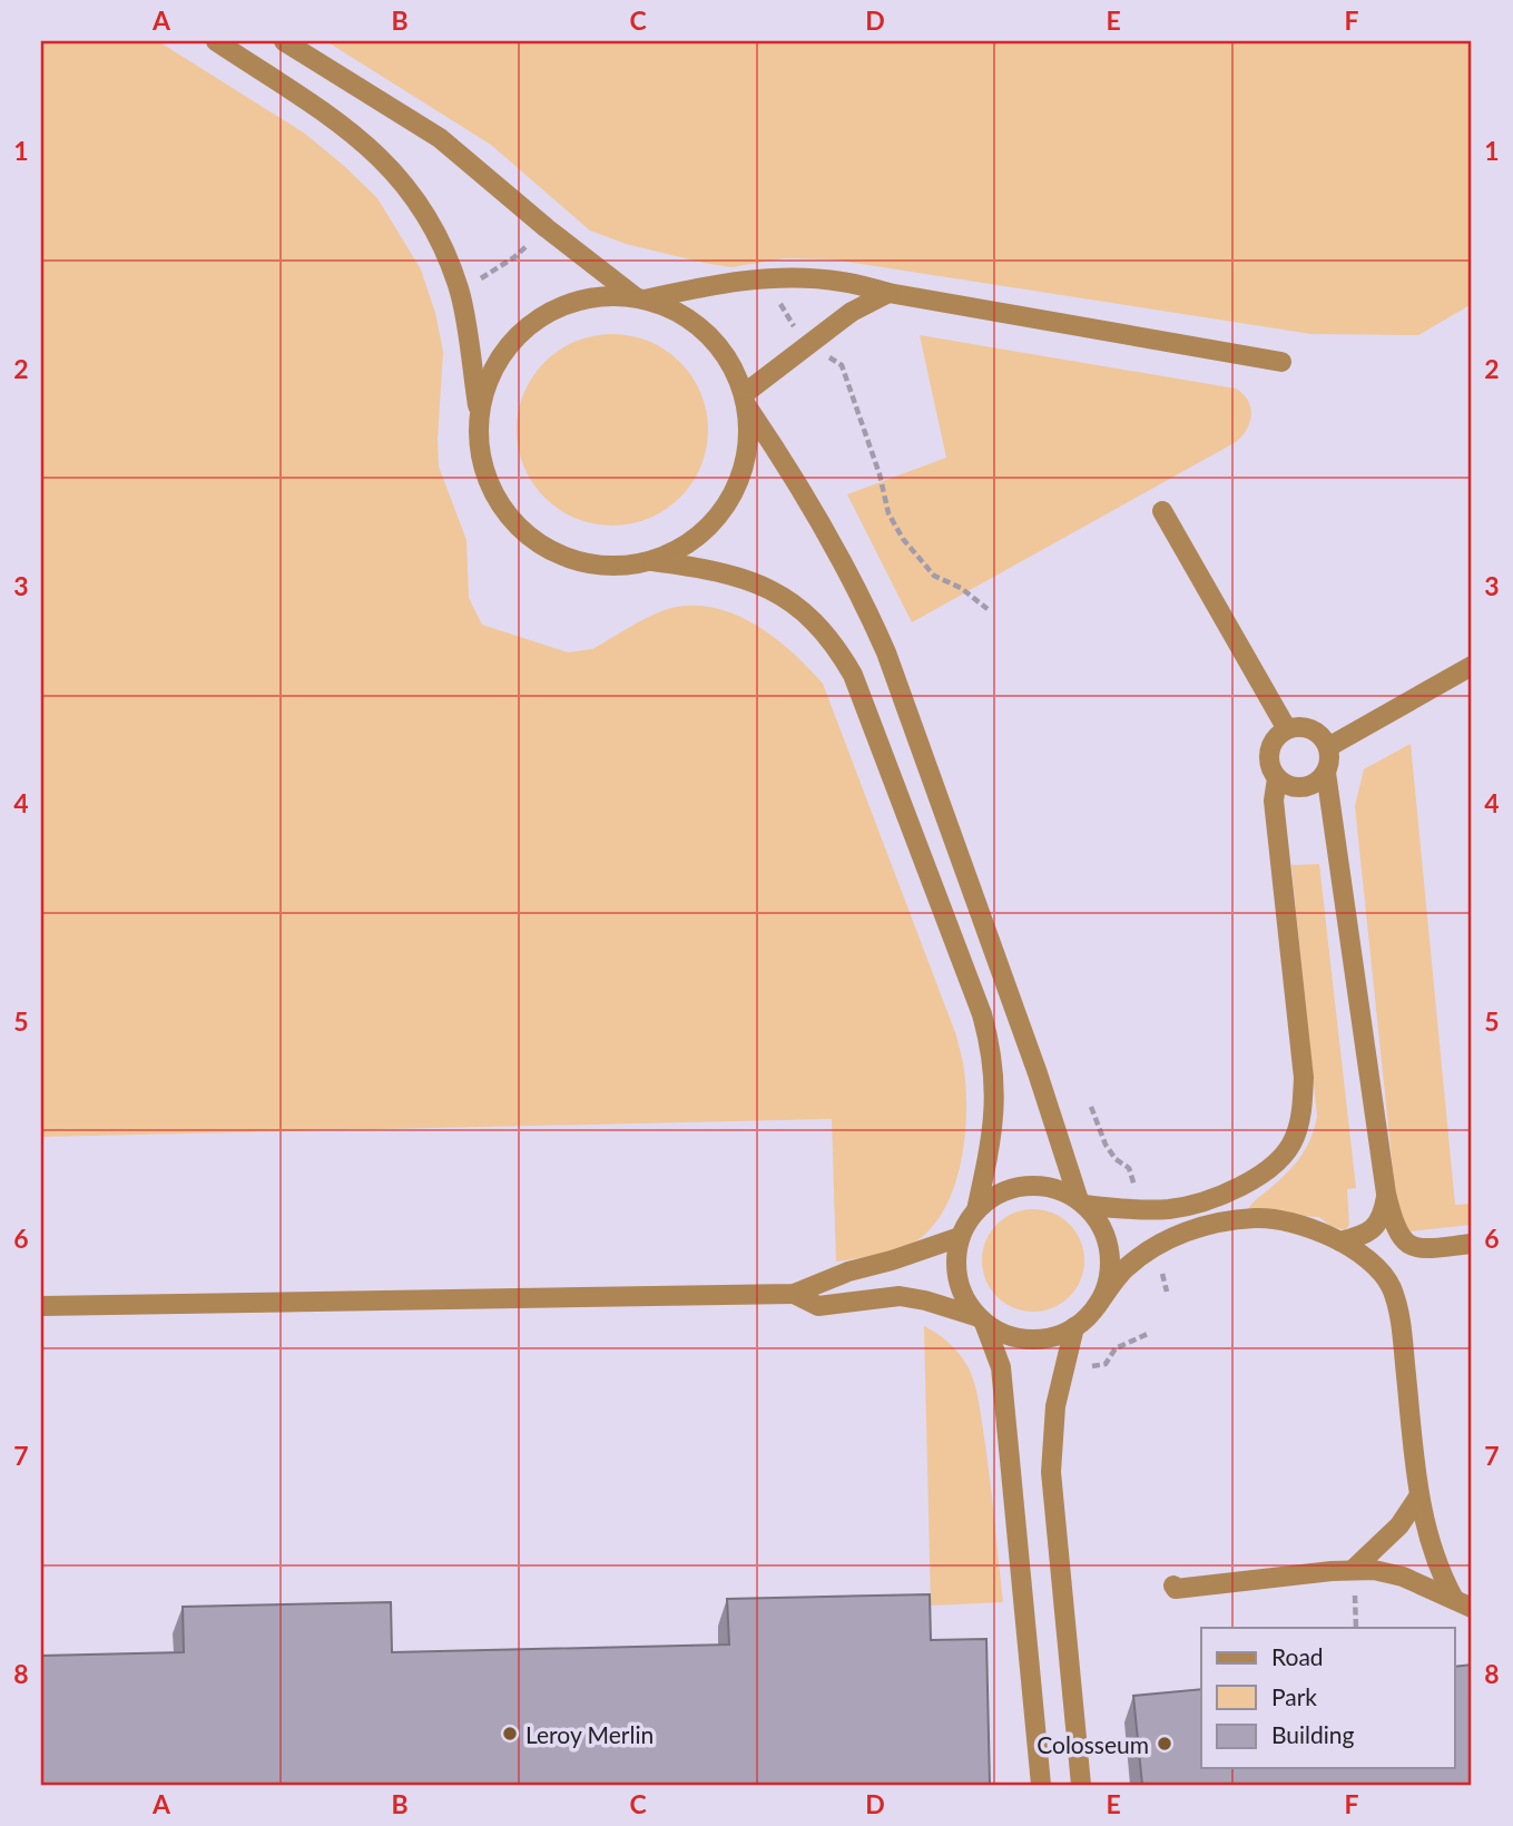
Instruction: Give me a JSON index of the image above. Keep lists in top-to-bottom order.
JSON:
{
  "places": ["Leroy Merlin", "Colosseum"],
  "legend": ["Road", "Park", "Building"],
  "grid": {
    "columns": [
      "A",
      "B",
      "C",
      "D",
      "E",
      "F"
    ],
    "rows": [
      "1",
      "2",
      "3",
      "4",
      "5",
      "6",
      "7",
      "8"
    ]
  }
}
